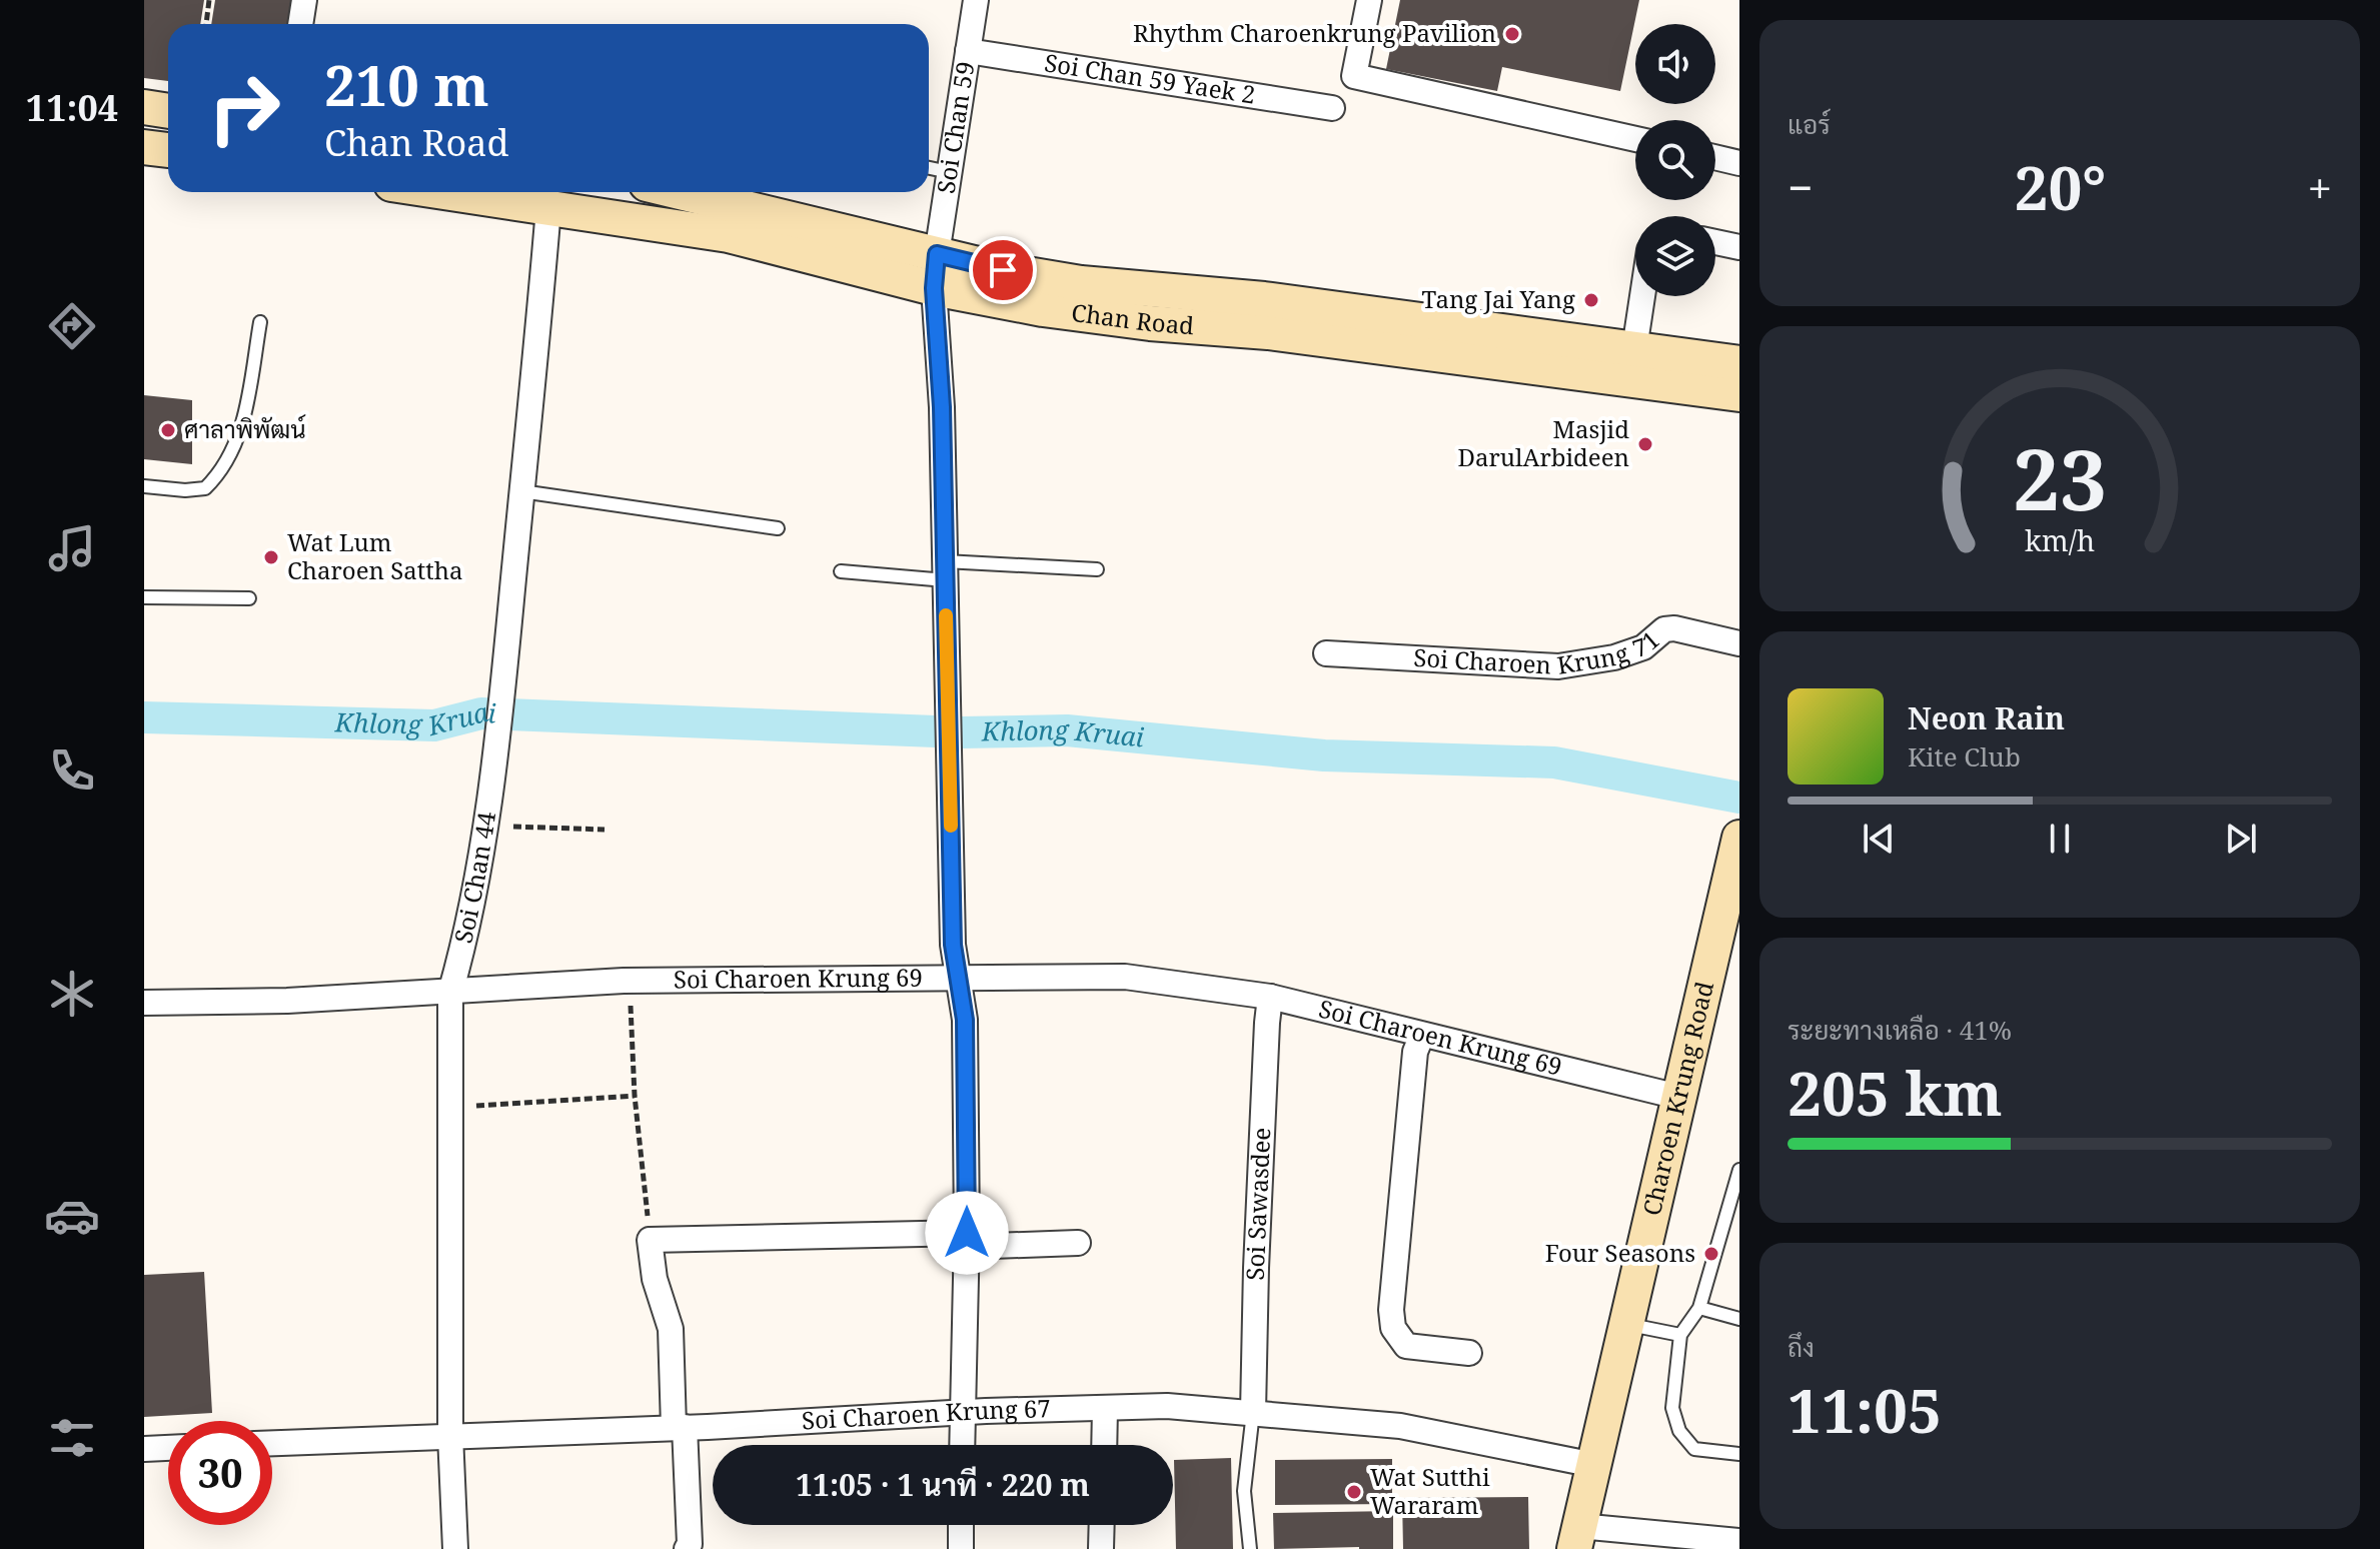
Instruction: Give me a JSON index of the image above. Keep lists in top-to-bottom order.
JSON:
{
  "streets": {
    "main road": ["Chan Road", "Charoen Krung Road"],
    "street": [
      "Soi Chan 59 Yaek 2",
      "Soi Chan 59",
      "Soi Charoen Krung 71",
      "Soi Chan 44",
      "Soi Charoen Krung 69",
      "Soi Sawasdee",
      "Soi Charoen Krung 67"
    ]
  },
  "crossings": [
    ["Soi Chan 59 Yaek 2", "Soi Chan 59"],
    ["Soi Chan 59", "Chan Road"],
    ["Chan Road", "Soi Chan 44"],
    ["Soi Chan 44", "Soi Charoen Krung 69"],
    ["Soi Chan 44", "Soi Charoen Krung 67"],
    ["Soi Charoen Krung 69", "Charoen Krung Road"],
    ["Soi Charoen Krung 69", "Soi Sawasdee"],
    ["Charoen Krung Road", "Soi Charoen Krung 67"],
    ["Soi Sawasdee", "Soi Charoen Krung 67"]
  ],
  "water": ["Khlong Kruai"],
  "places": [
    "Rhythm Charoenkrung Pavilion",
    "Tang Jai Yang",
    "ศาลาพิพัฒน์",
    "Masjid DarulArbideen",
    "Wat Lum Charoen Sattha",
    "Four Seasons",
    "Wat Sutthi Wararam"
  ],
  "page": {
    "tabs": "11:04",
    "tile": [
      "แอร์",
      ["ระยะทางเหลือ · 41%", "205 km"],
      ["ถึง", "11:05"]
    ],
    "turn": ["210 m", "Chan Road"],
    "heat": ["−", "20°", "+"],
    "song": ["Neon Rain", "Kite Club"],
    "limit": "30",
    "trip": "11:05 · 1 นาที · 220 m",
    "gauge": ["23", "km/h"]
  }
}
